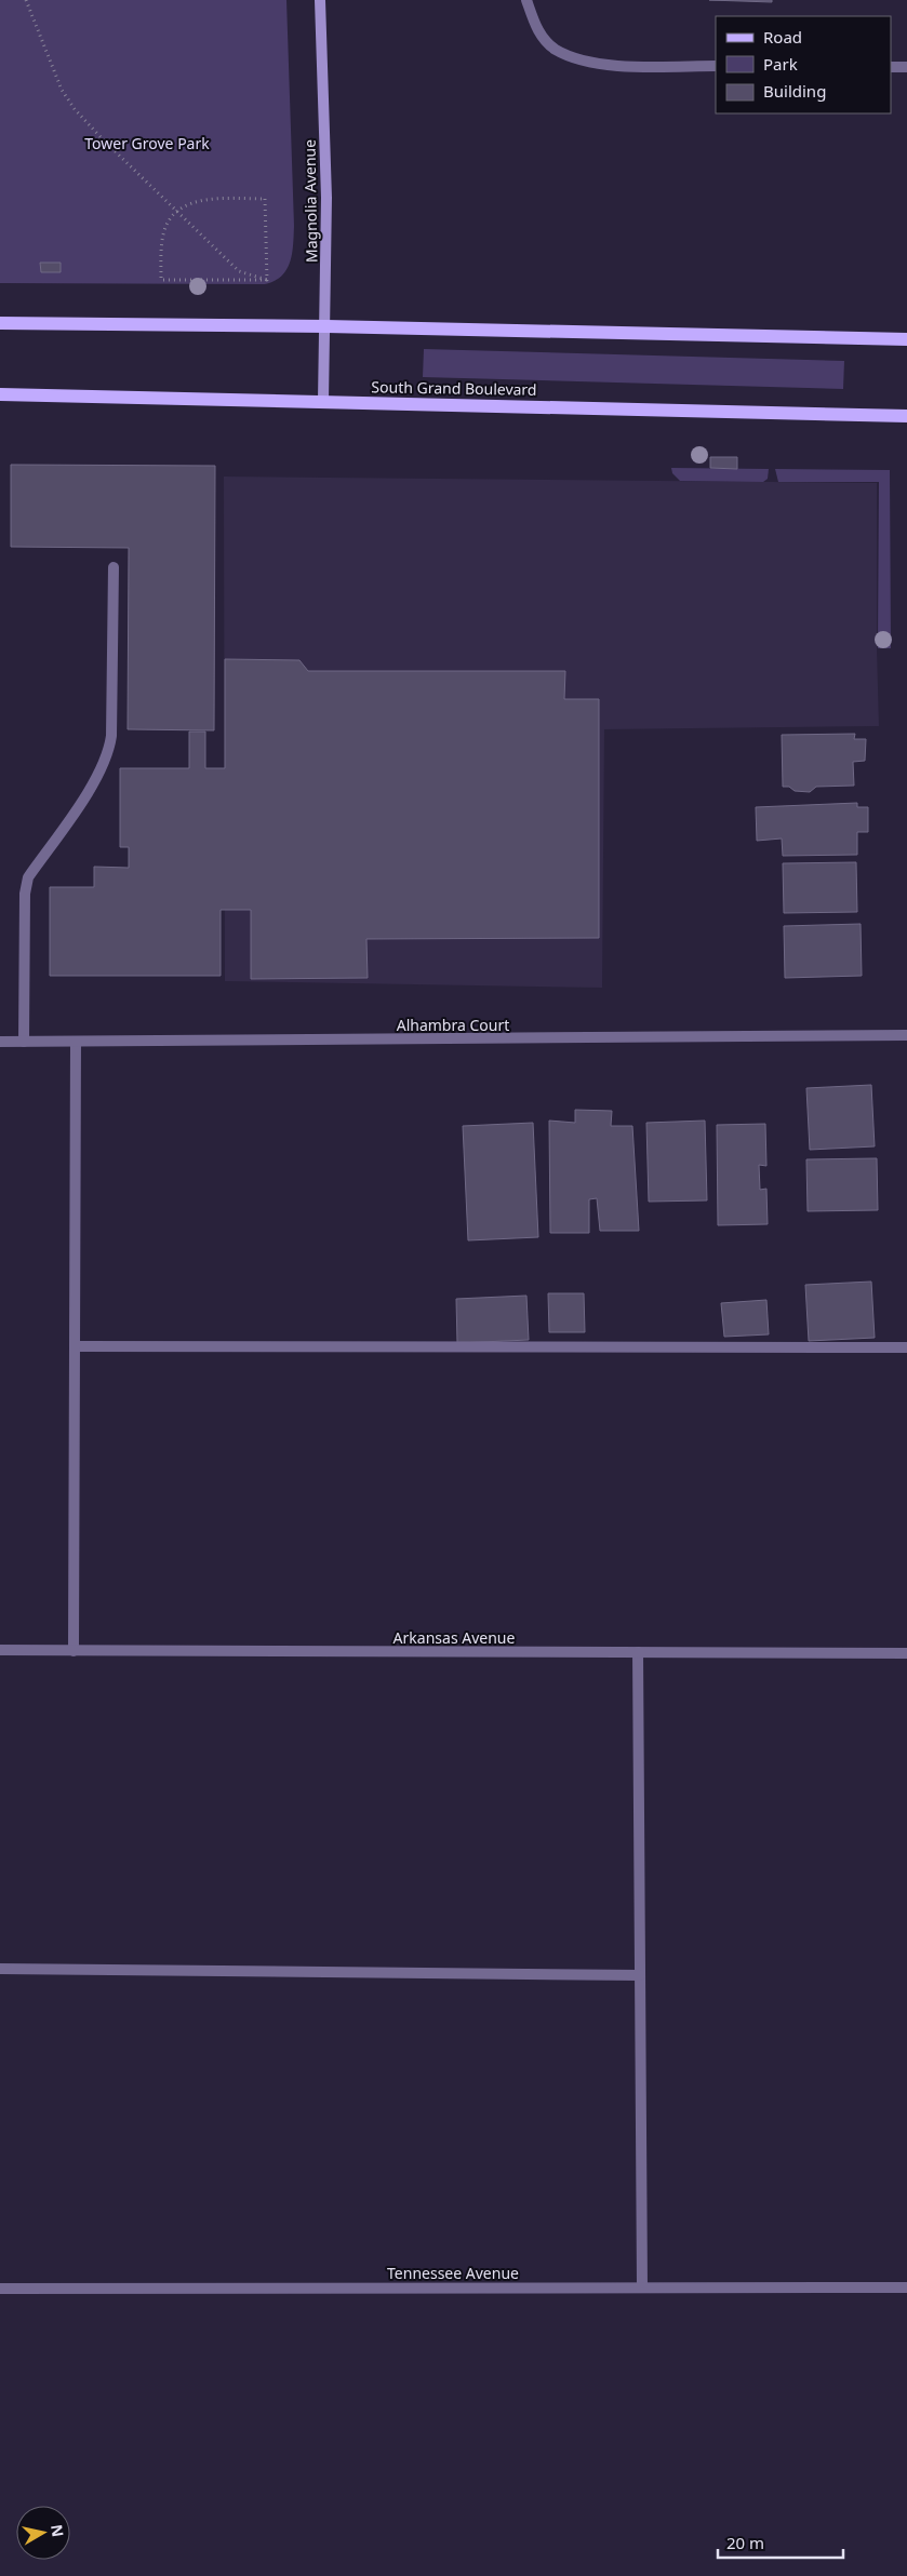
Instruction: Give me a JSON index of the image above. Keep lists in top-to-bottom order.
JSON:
{
  "streets": {
    "main road": ["South Grand Boulevard"],
    "street": [
      "Magnolia Avenue",
      "Alhambra Court",
      "Arkansas Avenue",
      "Tennessee Avenue"
    ]
  },
  "crossings": [
    ["Magnolia Avenue", "South Grand Boulevard"]
  ],
  "parks": ["Tower Grove Park"],
  "legend": ["Road", "Park", "Building"],
  "scale_bar": "20 m",
  "north": "right"
}
